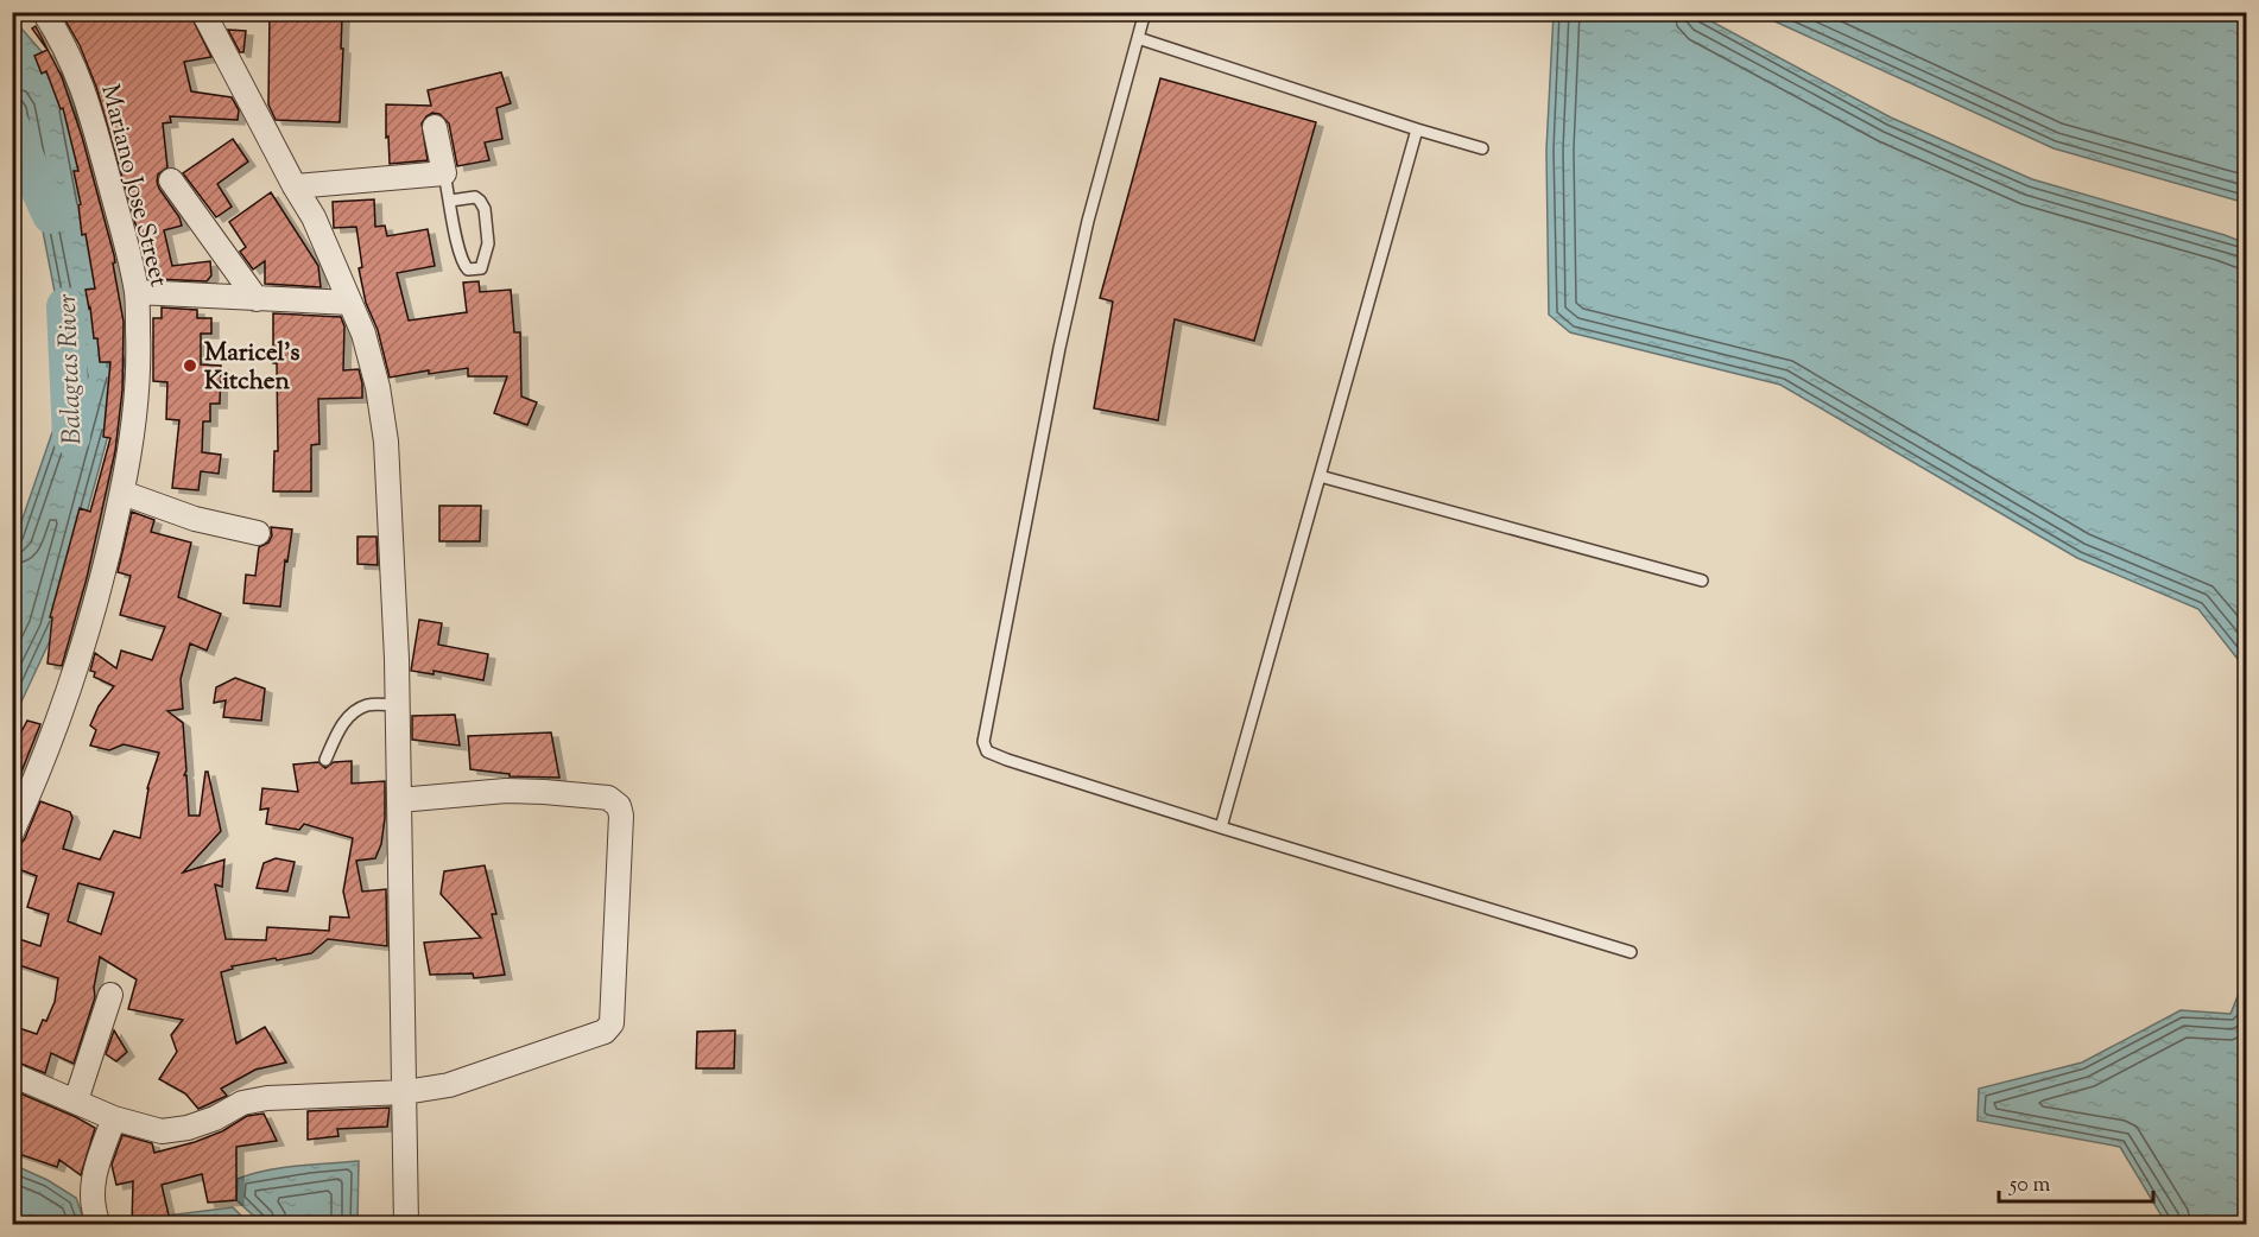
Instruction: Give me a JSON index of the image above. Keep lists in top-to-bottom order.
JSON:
{
  "streets": {
    "street": ["Mariano Jose Street"]
  },
  "water": ["Balagtas River"],
  "places": ["Maricel's Kitchen"],
  "scale_bar": "50 m"
}
